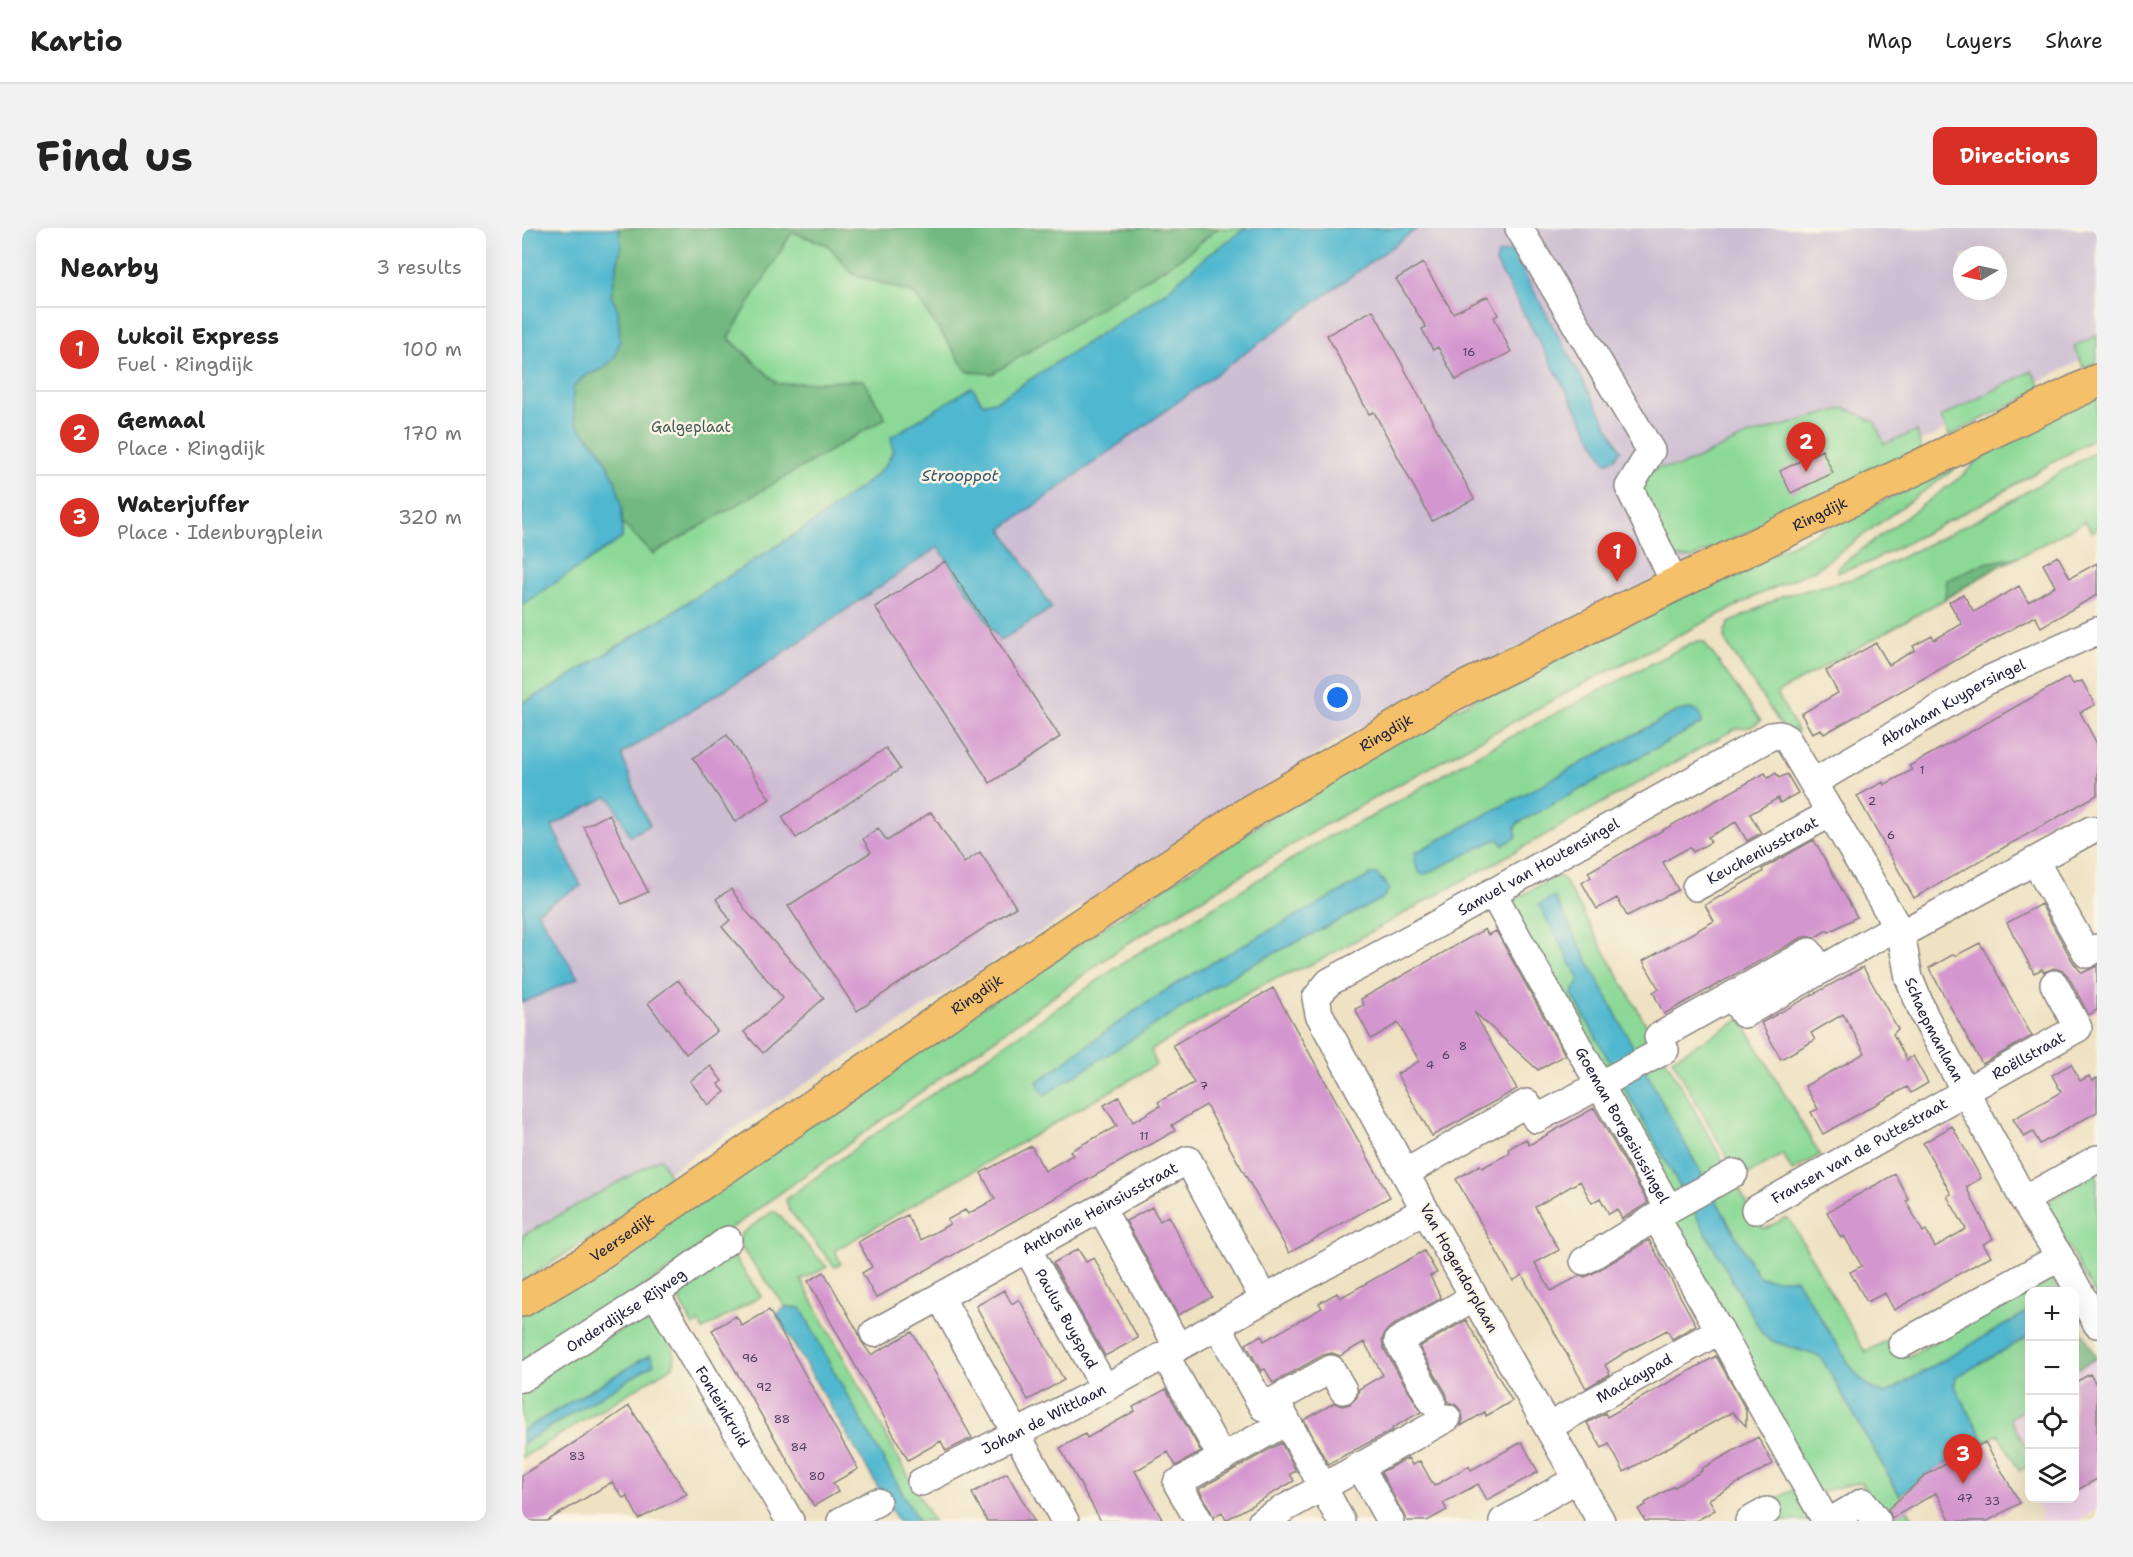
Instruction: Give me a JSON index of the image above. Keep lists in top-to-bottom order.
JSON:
{
  "streets": {
    "main road": ["Ringdijk", "Veersedijk"],
    "street": [
      "Abraham Kuypersingel",
      "Keucheniusstraat",
      "Samuel van Houtensingel",
      "Schaepmanlaan",
      "Roëllstraat",
      "Goeman Borgesiussingel",
      "Fransen van de Puttestraat",
      "Anthonie Heinsiusstraat",
      "Van Hogendorplaan",
      "Onderdijkse Rijweg",
      "Paulus Buyspad",
      "Mackaypad",
      "Fonteinkruid",
      "Johan de Wittlaan"
    ]
  },
  "crossings": [
    ["Ringdijk", "Veersedijk"],
    ["Abraham Kuypersingel", "Schaepmanlaan"],
    ["Keucheniusstraat", "Schaepmanlaan"],
    ["Samuel van Houtensingel", "Schaepmanlaan"],
    ["Samuel van Houtensingel", "Goeman Borgesiussingel"],
    ["Samuel van Houtensingel", "Van Hogendorplaan"],
    ["Schaepmanlaan", "Roëllstraat"],
    ["Schaepmanlaan", "Fransen van de Puttestraat"],
    ["Roëllstraat", "Fransen van de Puttestraat"],
    ["Goeman Borgesiussingel", "Mackaypad"],
    ["Anthonie Heinsiusstraat", "Paulus Buyspad"],
    ["Anthonie Heinsiusstraat", "Johan de Wittlaan"],
    ["Van Hogendorplaan", "Mackaypad"],
    ["Van Hogendorplaan", "Johan de Wittlaan"],
    ["Onderdijkse Rijweg", "Fonteinkruid"],
    ["Paulus Buyspad", "Johan de Wittlaan"]
  ],
  "water": ["Strooppot"],
  "parks": ["Galgeplaat"],
  "house_numbers": [
    "16",
    "1",
    "2",
    "6",
    "8",
    "6",
    "4",
    "7",
    "11",
    "96",
    "92",
    "88",
    "84",
    "83",
    "80",
    "47",
    "33"
  ],
  "north": "left",
  "page": {
    "header": "Kartio",
    "nav": ["Map", "Layers", "Share"],
    "buttons": "Directions",
    "title": "Find us",
    "heading": ["Nearby", "3 results"],
    "list": [
      {
        "mark": "1",
        "name": "Lukoil Express",
        "note": "Fuel · Ringdijk",
        "value": "100 m"
      },
      {
        "mark": "2",
        "name": "Gemaal",
        "note": "Place · Ringdijk",
        "value": "170 m"
      },
      {
        "mark": "3",
        "name": "Waterjuffer",
        "note": "Place · Idenburgplein",
        "value": "320 m"
      }
    ],
    "pins": ["2", "1", "3"],
    "map_buttons": ["+", "−"]
  }
}
